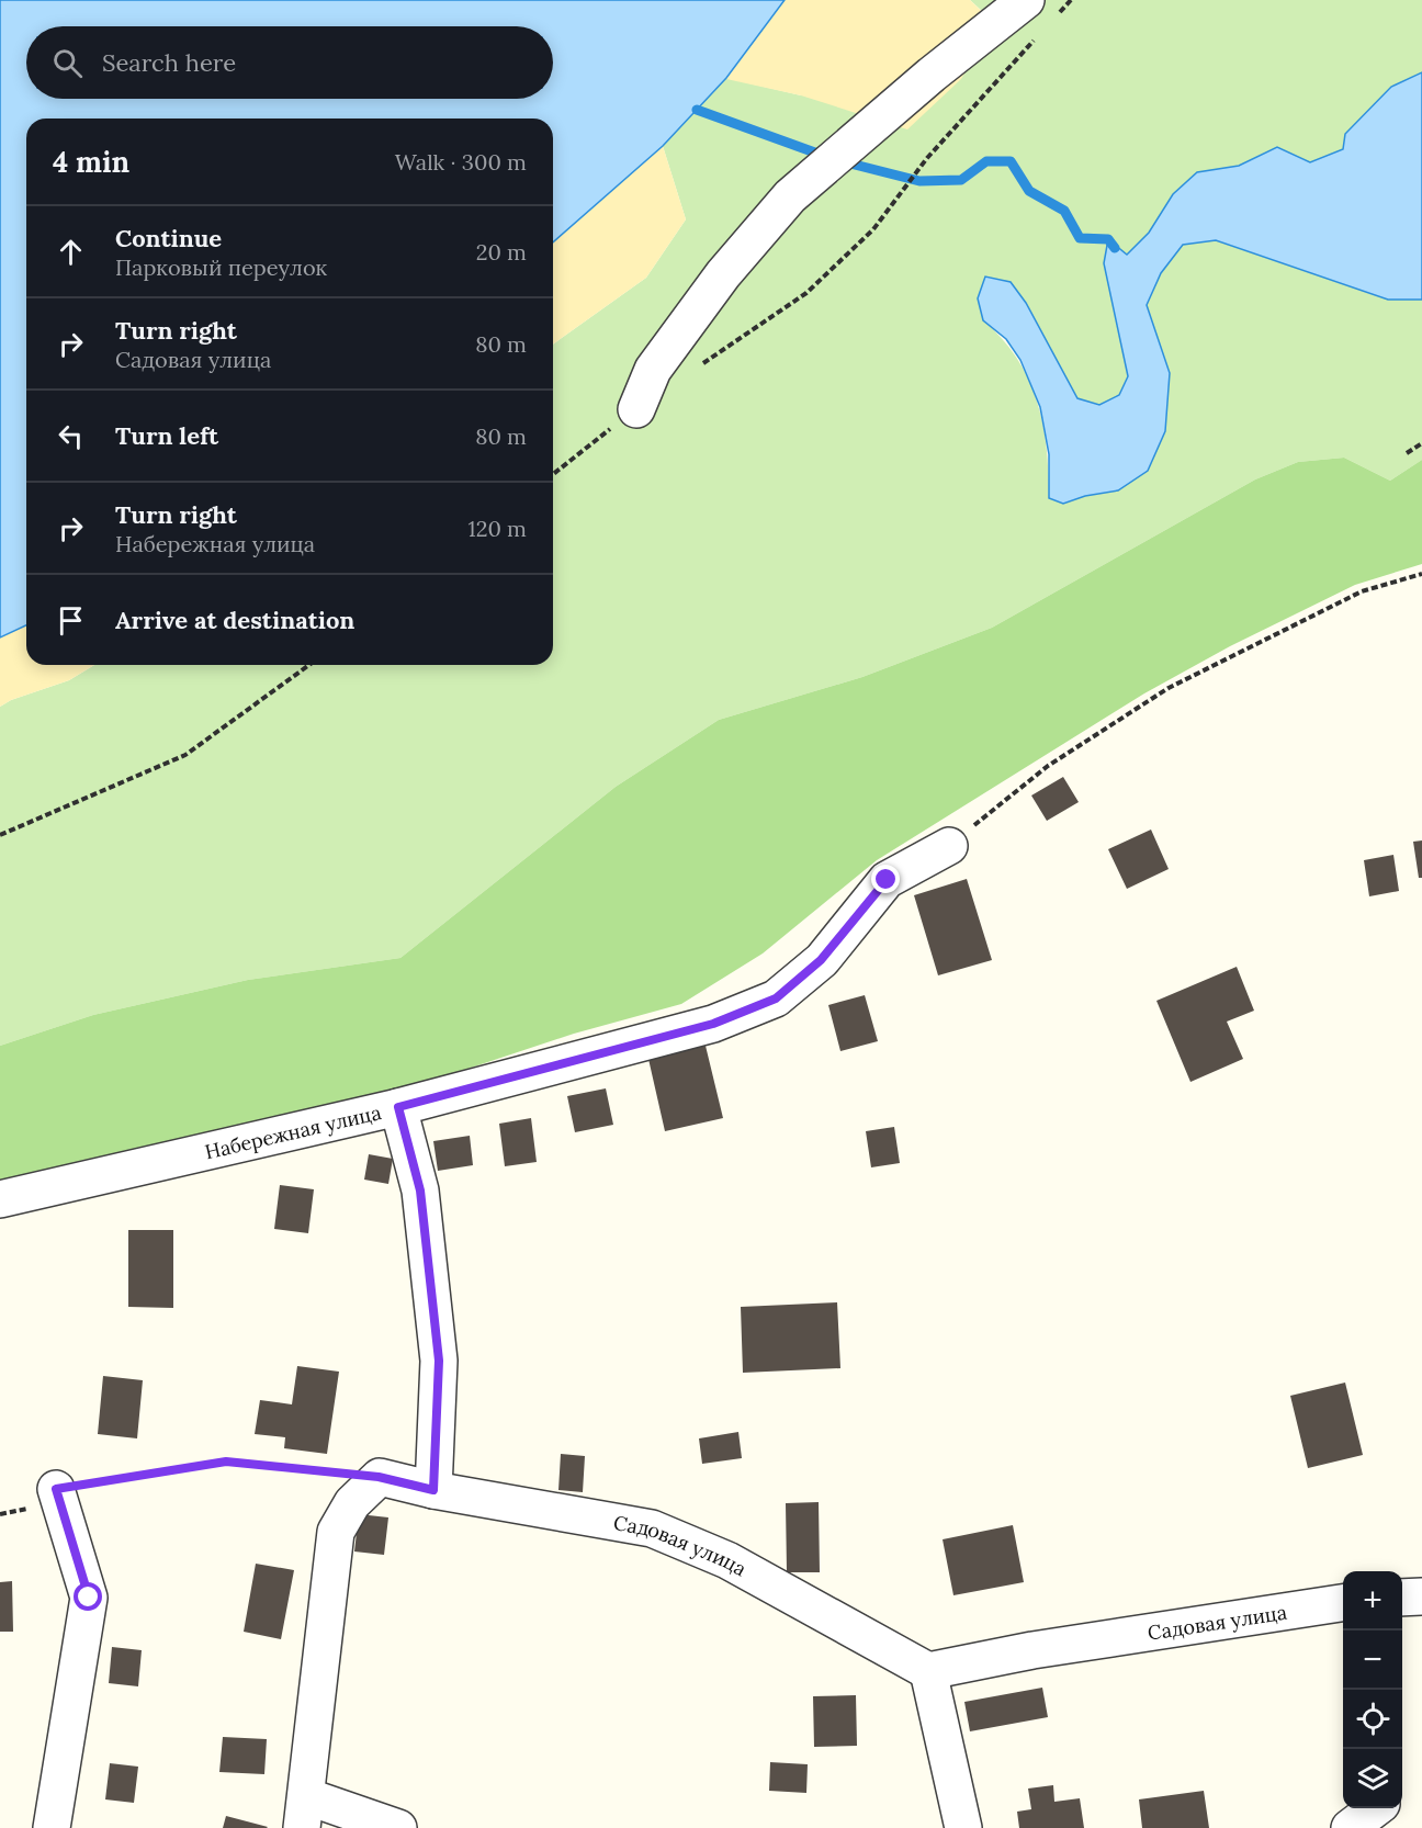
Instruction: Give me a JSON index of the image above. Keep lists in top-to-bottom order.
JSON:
{
  "streets": {
    "street": ["Набережная улица", "Садовая улица"]
  },
  "page": {
    "search": "Search here",
    "heading": ["4 min", "Walk · 300 m"],
    "list": [
      ["Continue", "Парковый переулок", "20 m"],
      ["Turn right", "Садовая улица", "80 m"],
      ["Turn left", "80 m"],
      ["Turn right", "Набережная улица", "120 m"],
      "Arrive at destination"
    ],
    "map_buttons": ["+", "−"]
  }
}
